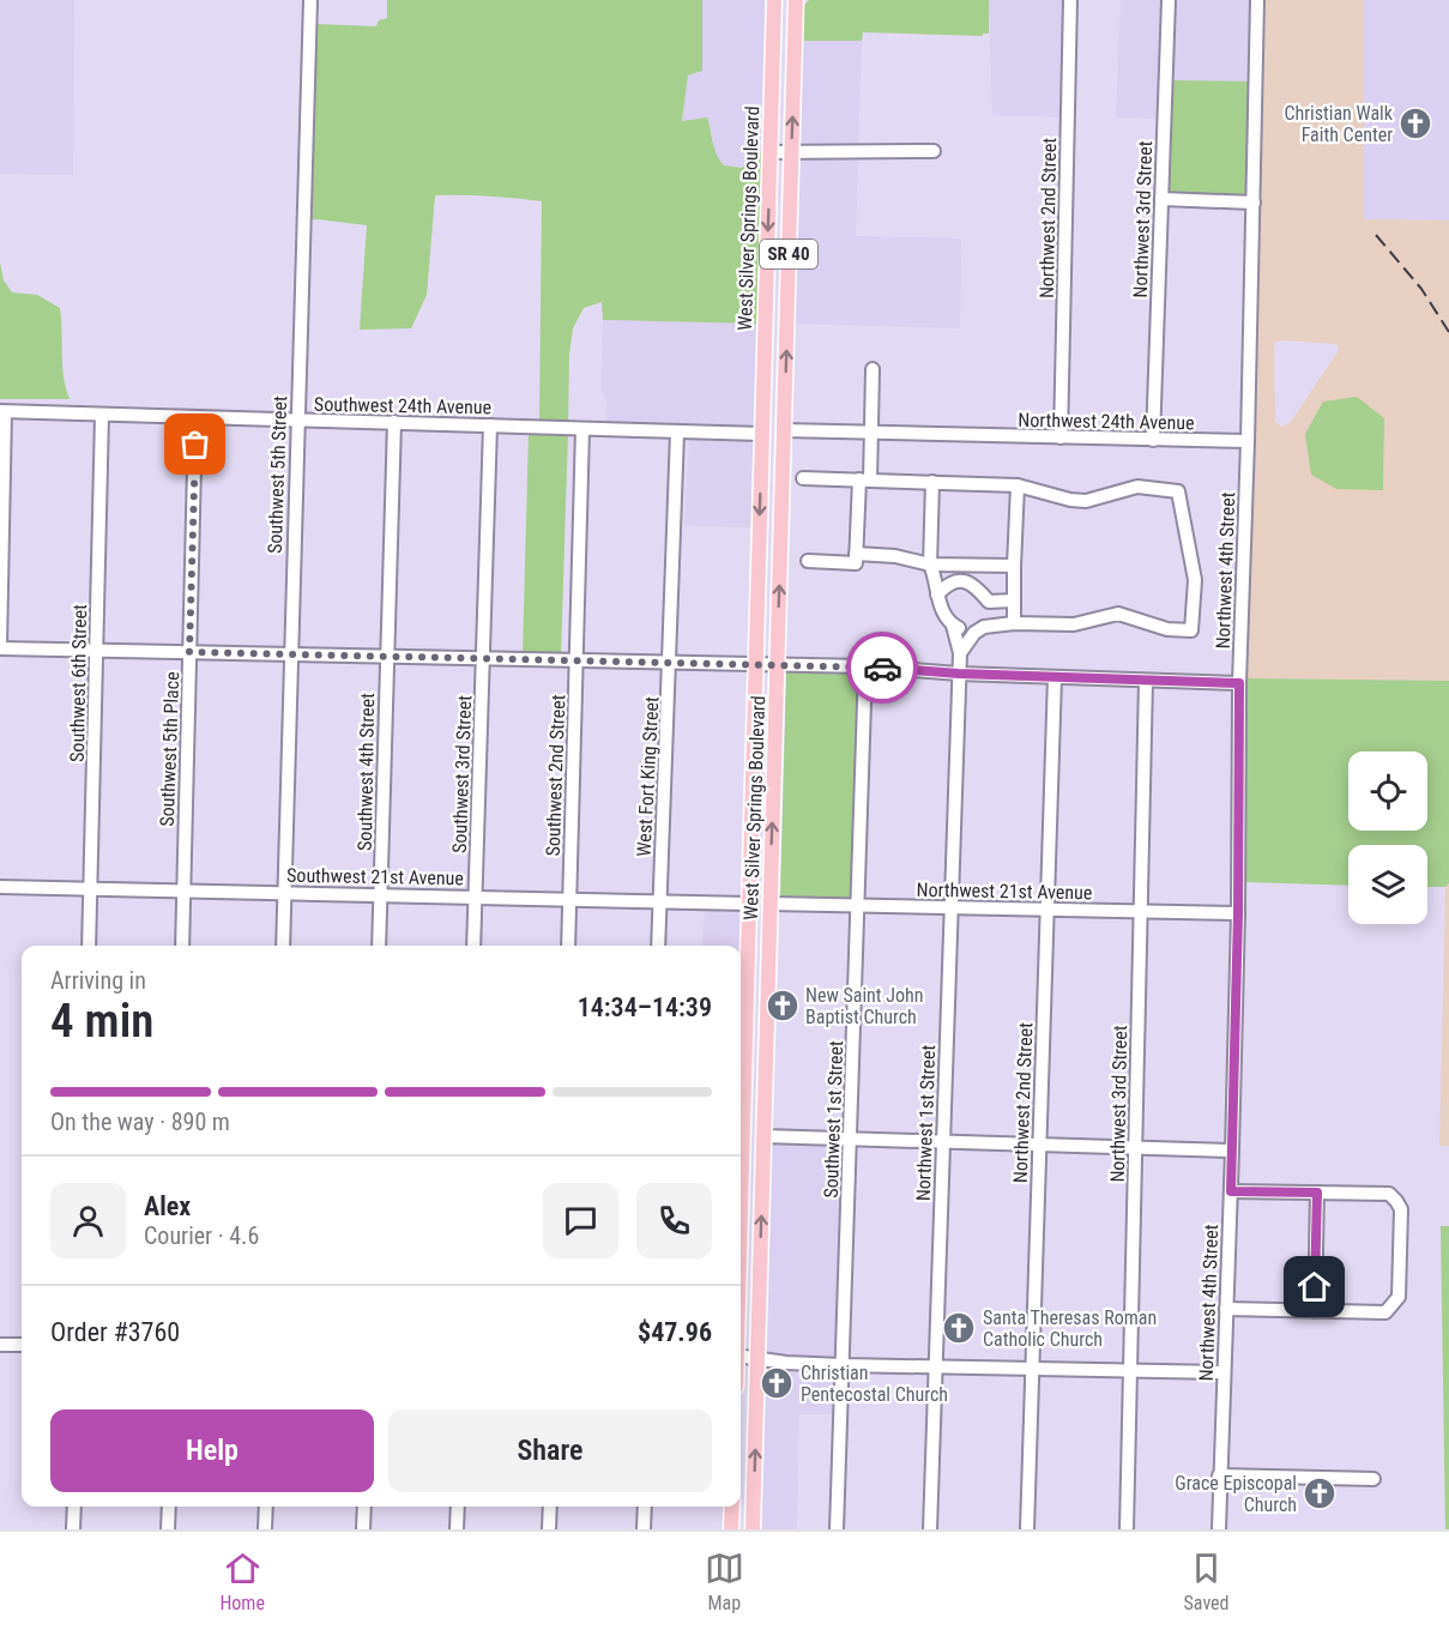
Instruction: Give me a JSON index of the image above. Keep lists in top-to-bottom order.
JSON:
{
  "streets": {
    "main road": ["West Silver Springs Boulevard", "SR 40"],
    "street": [
      "Northwest 2nd Street",
      "Northwest 3rd Street",
      "Southwest 24th Avenue",
      "Northwest 24th Avenue",
      "Southwest 5th Street",
      "Northwest 4th Street",
      "Southwest 6th Street",
      "Southwest 5th Place",
      "Southwest 4th Street",
      "Southwest 3rd Street",
      "Southwest 2nd Street",
      "West Fort King Street",
      "Southwest 21st Avenue",
      "Northwest 21st Avenue",
      "Southwest 1st Street",
      "Northwest 1st Street"
    ]
  },
  "crossings": [
    ["West Silver Springs Boulevard", "Southwest 24th Avenue"],
    ["West Silver Springs Boulevard", "Southwest 21st Avenue"],
    ["West Silver Springs Boulevard", "Northwest 21st Avenue"],
    ["Northwest 2nd Street", "Northwest 24th Avenue"],
    ["Northwest 2nd Street", "Northwest 21st Avenue"],
    ["Northwest 3rd Street", "Northwest 24th Avenue"],
    ["Northwest 3rd Street", "Northwest 21st Avenue"],
    ["Southwest 24th Avenue", "Southwest 5th Street"],
    ["Southwest 24th Avenue", "Southwest 6th Street"],
    ["Southwest 24th Avenue", "Southwest 5th Place"],
    ["Southwest 24th Avenue", "Southwest 4th Street"],
    ["Southwest 24th Avenue", "Southwest 3rd Street"],
    ["Southwest 24th Avenue", "Southwest 2nd Street"],
    ["Southwest 24th Avenue", "West Fort King Street"],
    ["Northwest 24th Avenue", "Northwest 4th Street"],
    ["Southwest 5th Street", "Southwest 21st Avenue"],
    ["Northwest 4th Street", "Northwest 21st Avenue"],
    ["Southwest 6th Street", "Southwest 21st Avenue"],
    ["Southwest 5th Place", "Southwest 21st Avenue"],
    ["Southwest 4th Street", "Southwest 21st Avenue"],
    ["Southwest 3rd Street", "Southwest 21st Avenue"],
    ["Southwest 2nd Street", "Southwest 21st Avenue"],
    ["West Fort King Street", "Southwest 21st Avenue"],
    ["Northwest 21st Avenue", "Southwest 1st Street"],
    ["Northwest 21st Avenue", "Northwest 1st Street"]
  ],
  "places": {
    "church": [
      "Christian Walk Faith Center",
      "New Saint John Baptist Church",
      "Santa Theresas Roman Catholic Church",
      "Christian Pentecostal Church",
      "Grace Episcopal Church"
    ]
  },
  "page": {
    "heading": ["4 min", "Arriving in", "14:34–14:39"],
    "panel": [
      "Alex",
      "Courier · 4.6",
      "Order #3760",
      "$47.96"
    ],
    "bar": "On the way · 890 m",
    "buttons": ["Help", "Share"],
    "tabs": ["Home", "Map", "Saved"]
  }
}
